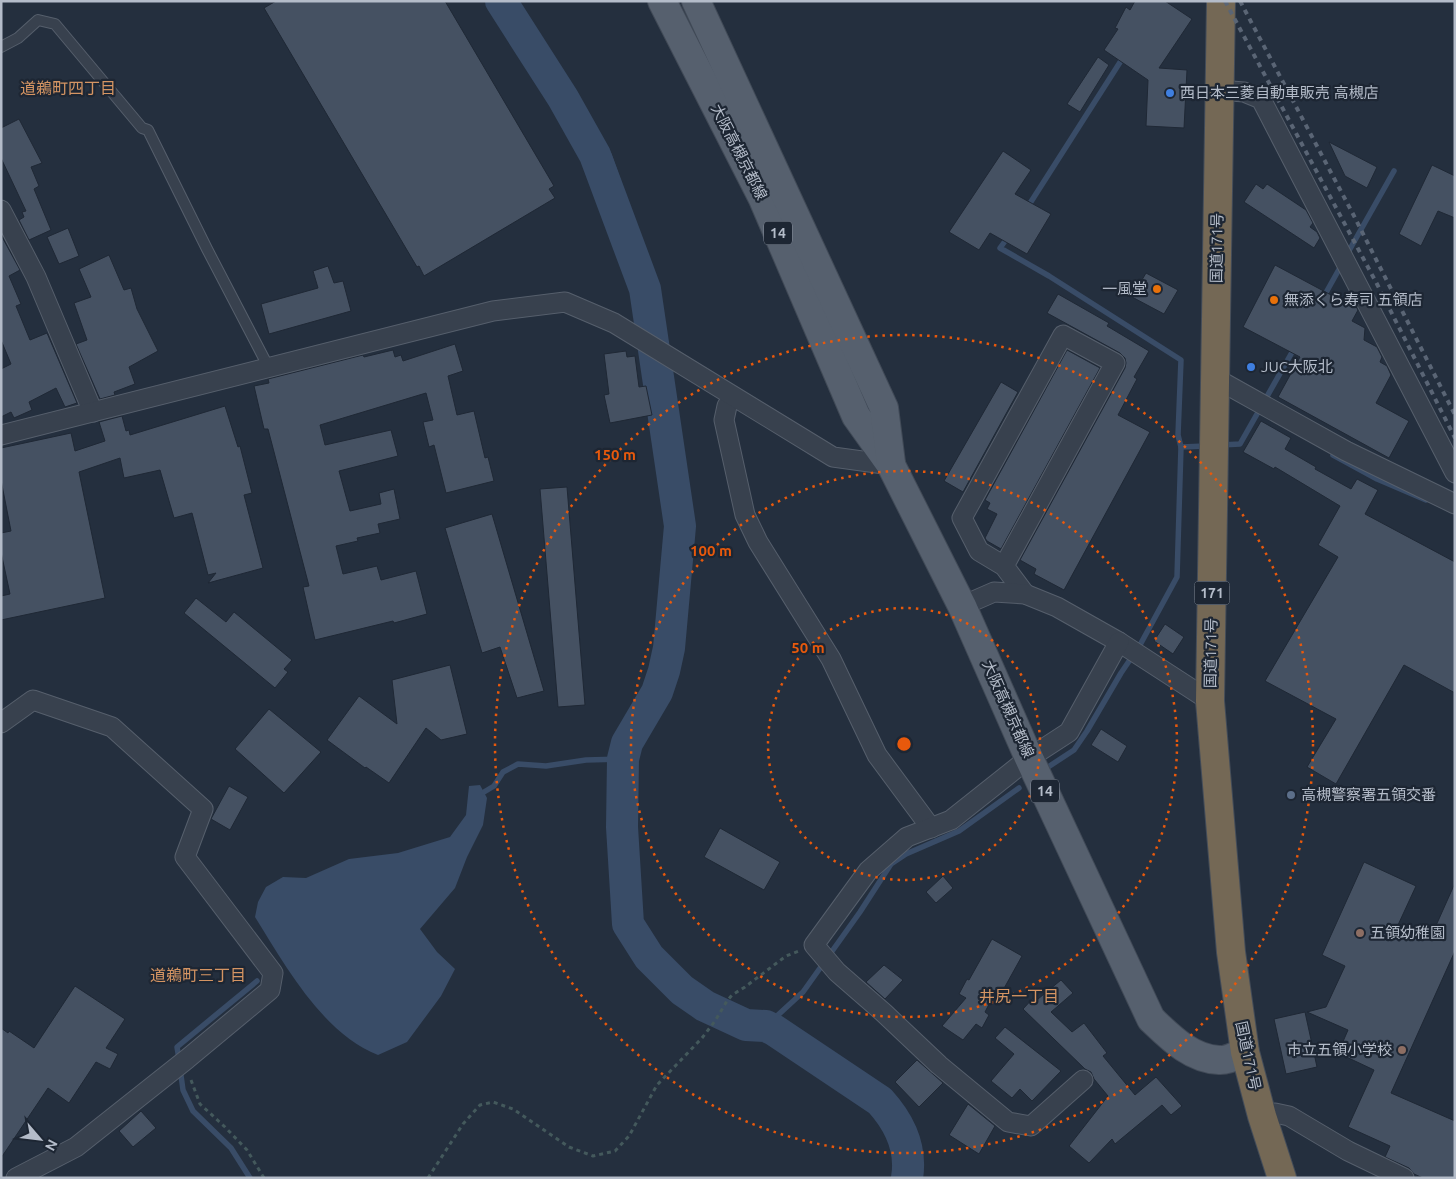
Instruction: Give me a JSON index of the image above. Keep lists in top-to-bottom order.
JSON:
{
  "streets": {
    "highway": ["国道171号", "171"],
    "main road": ["大阪高槻京都線", "14"]
  },
  "crossings": [
    ["大阪高槻京都線", "国道171号"]
  ],
  "districts": ["道鵜町四丁目", "道鵜町三丁目", "井尻一丁目"],
  "places": [
    "西日本三菱自動車販売 高槻店",
    "一風堂",
    "無添くら寿司 五領店",
    "JUC大阪北",
    "高槻警察署五領交番",
    "五領幼稚園",
    "市立五領小学校"
  ],
  "north": "bottom right",
  "rings": ["150 m", "100 m", "50 m"]
}
